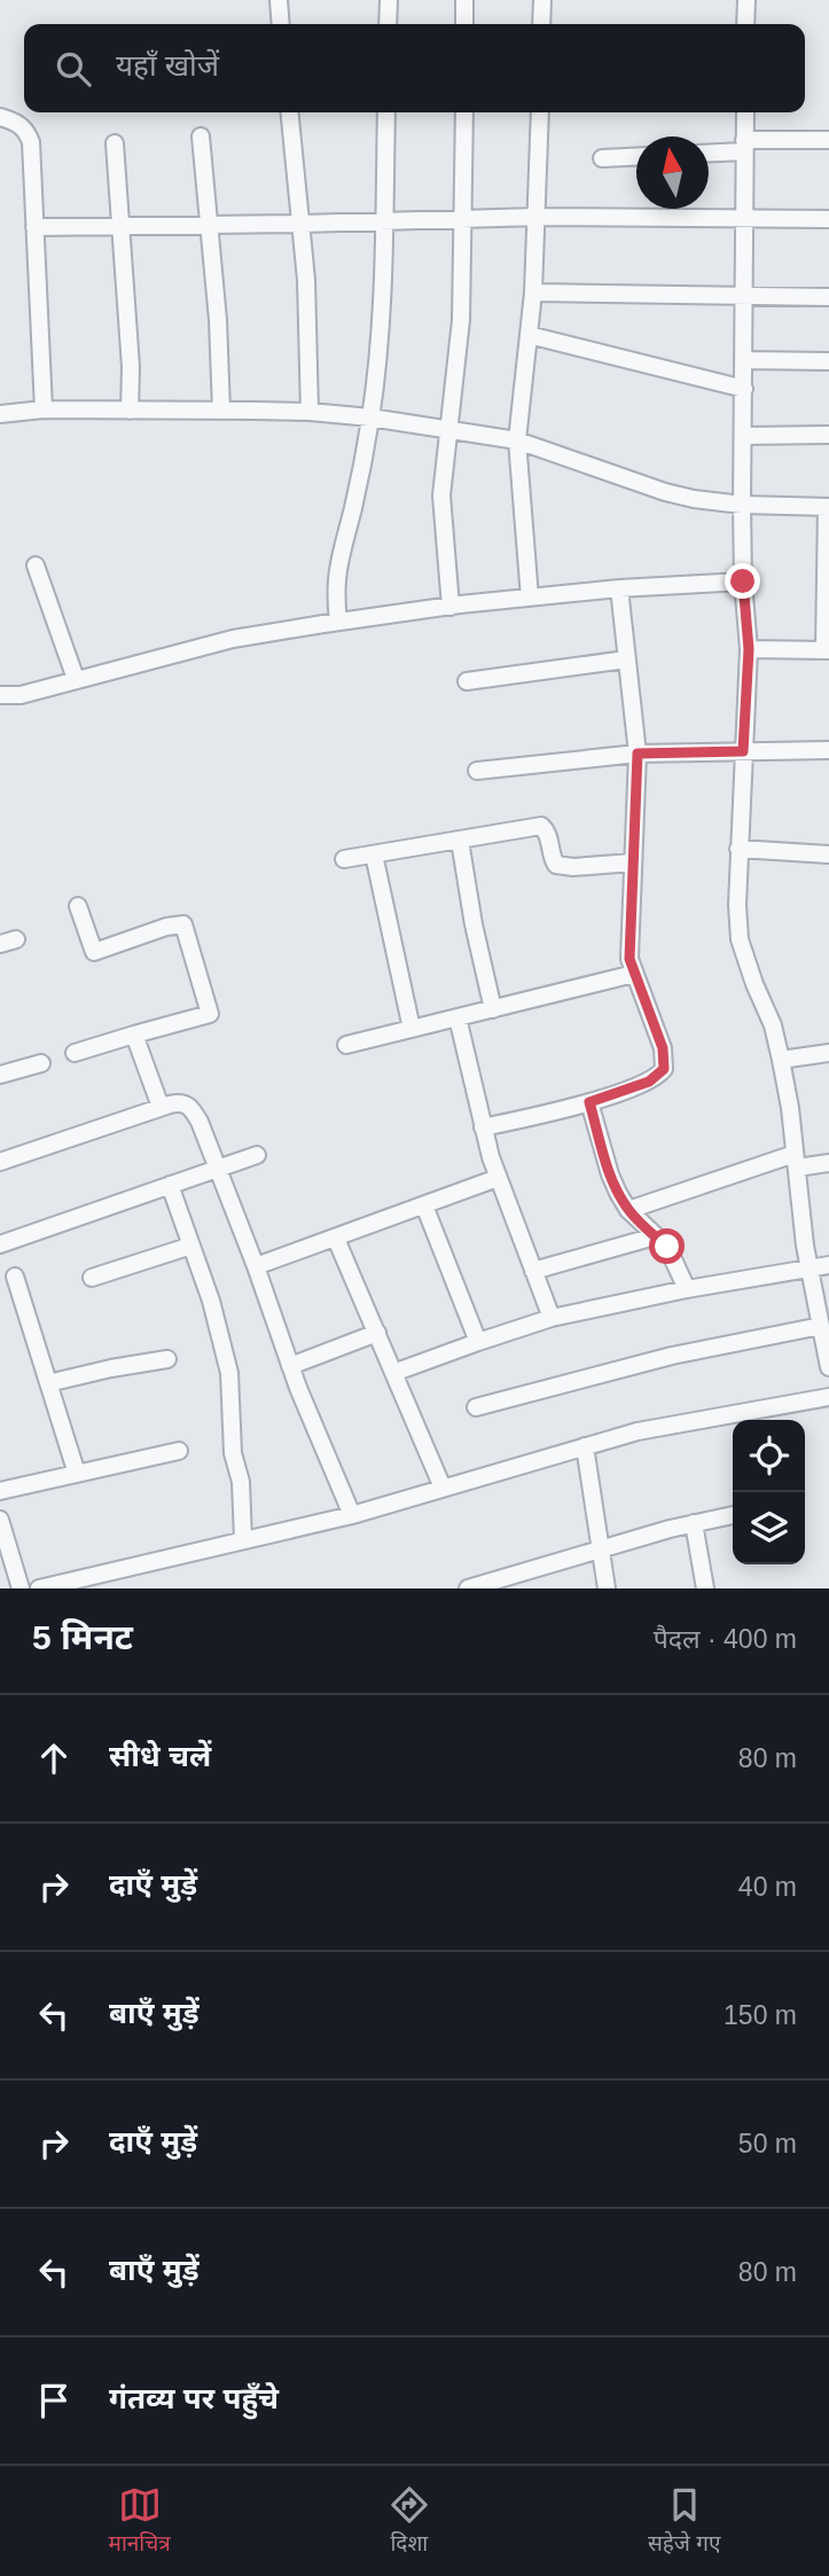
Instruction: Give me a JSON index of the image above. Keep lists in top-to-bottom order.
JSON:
{
  "north": "top",
  "page": {
    "search": "यहाँ खोजें",
    "heading": ["5 मिनट", "पैदल · 400 m"],
    "list": [
      ["सीधे चलें", "80 m"],
      ["दाएँ मुड़ें", "40 m"],
      ["बाएँ मुड़ें", "150 m"],
      ["दाएँ मुड़ें", "50 m"],
      ["बाएँ मुड़ें", "80 m"],
      "गंतव्य पर पहुँचे"
    ],
    "nav": ["मानचित्र", "दिशा", "सहेजे गए"]
  }
}
